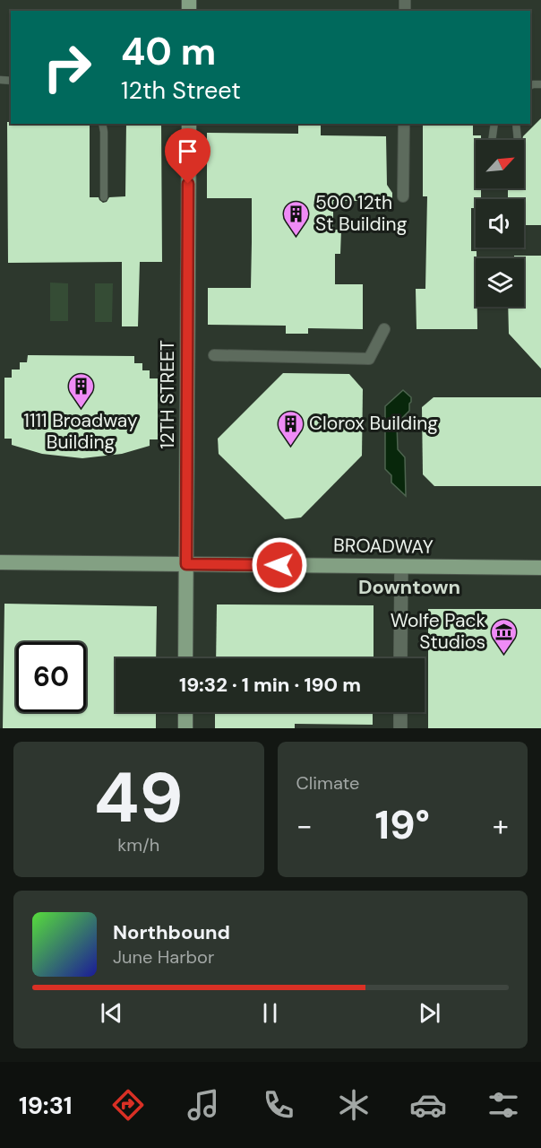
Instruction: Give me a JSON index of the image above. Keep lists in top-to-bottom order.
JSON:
{
  "streets": {
    "main road": ["12TH STREET", "BROADWAY"]
  },
  "crossings": [
    ["12TH STREET", "BROADWAY"]
  ],
  "districts": ["Downtown"],
  "places": {
    "building": ["500 12th St Building", "1111 Broadway Building", "Clorox Building"],
    "museum": ["Wolfe Pack Studios"]
  },
  "north": "top right",
  "page": {
    "turn": ["40 m", "12th Street"],
    "limit": "60",
    "trip": "19:32 · 1 min · 190 m",
    "tile": [
      ["49", "km/h"],
      "Climate"
    ],
    "heat": ["−", "19°", "+"],
    "song": ["Northbound", "June Harbor"],
    "tabs": "19:31"
  }
}
